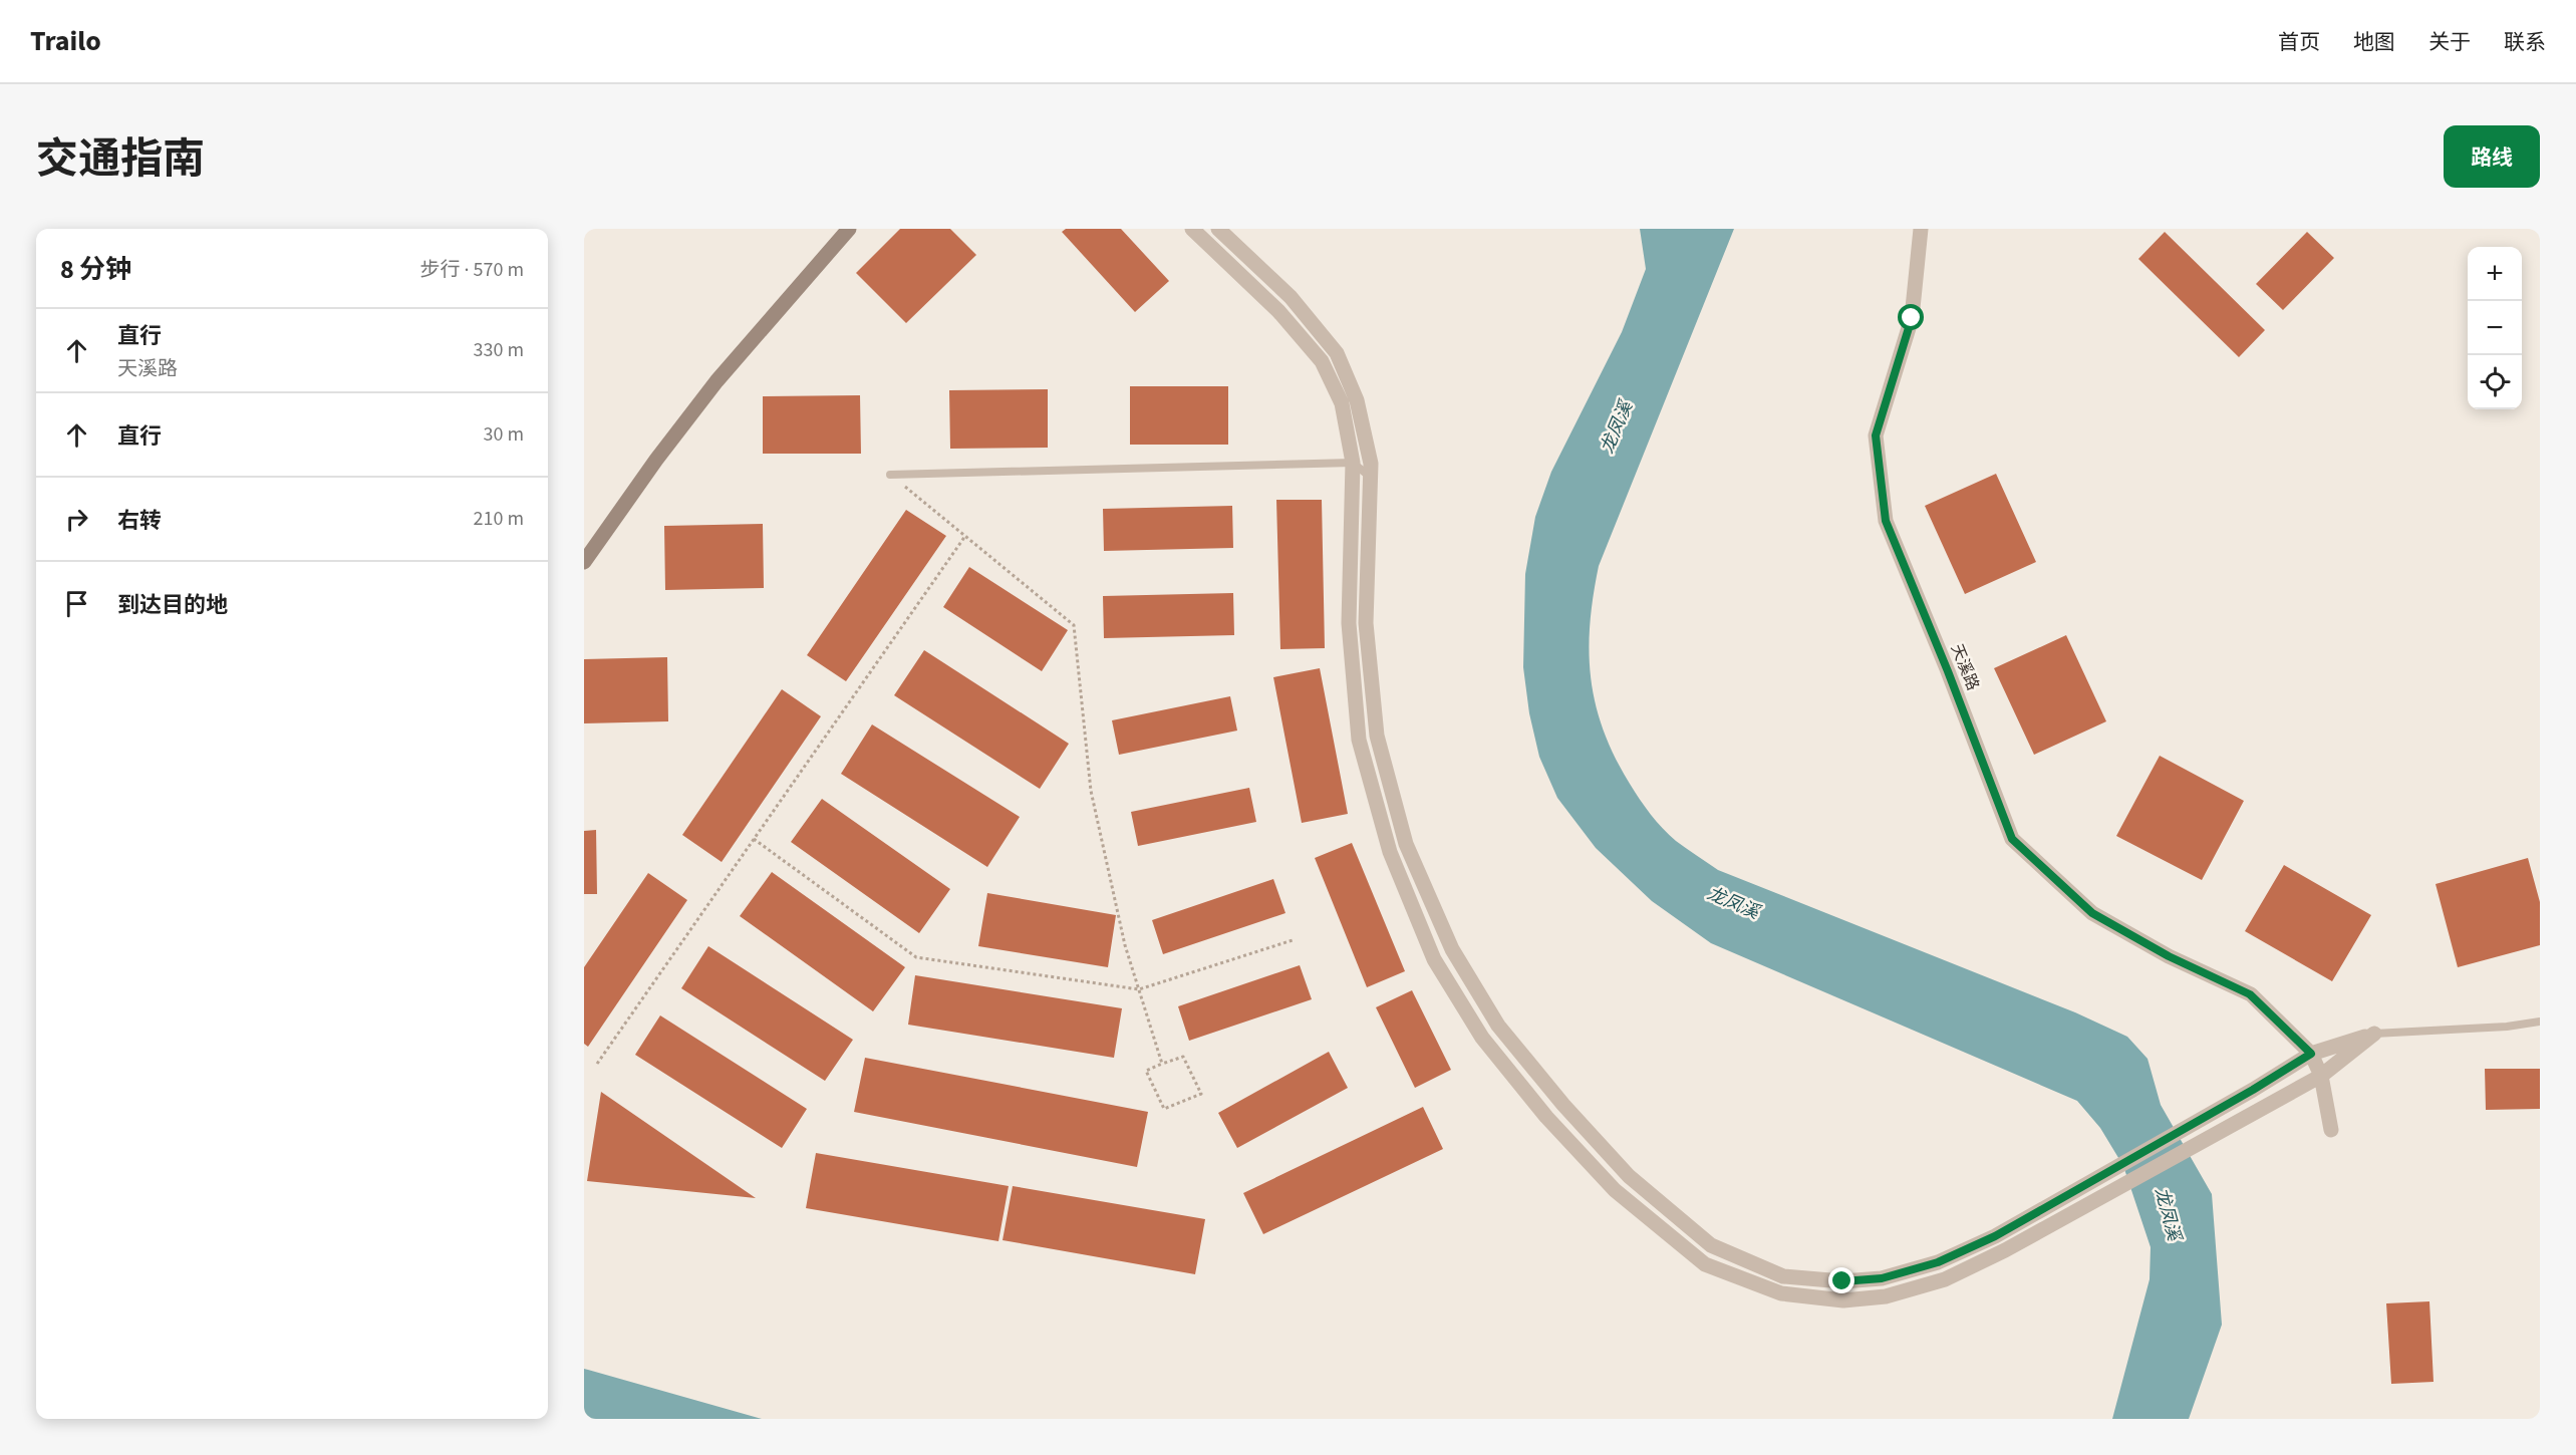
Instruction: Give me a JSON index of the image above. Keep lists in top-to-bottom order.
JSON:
{
  "streets": {
    "street": ["天溪路"]
  },
  "water": ["龙凤溪"],
  "page": {
    "header": "Trailo",
    "nav": [
      "首页",
      "地图",
      "关于",
      "联系"
    ],
    "title": "交通指南",
    "buttons": "路线",
    "heading": ["8 分钟", "步行 · 570 m"],
    "map_buttons": ["+", "−"],
    "list": [
      ["直行", "天溪路", "330 m"],
      ["直行", "30 m"],
      ["右转", "210 m"],
      "到达目的地"
    ]
  }
}
